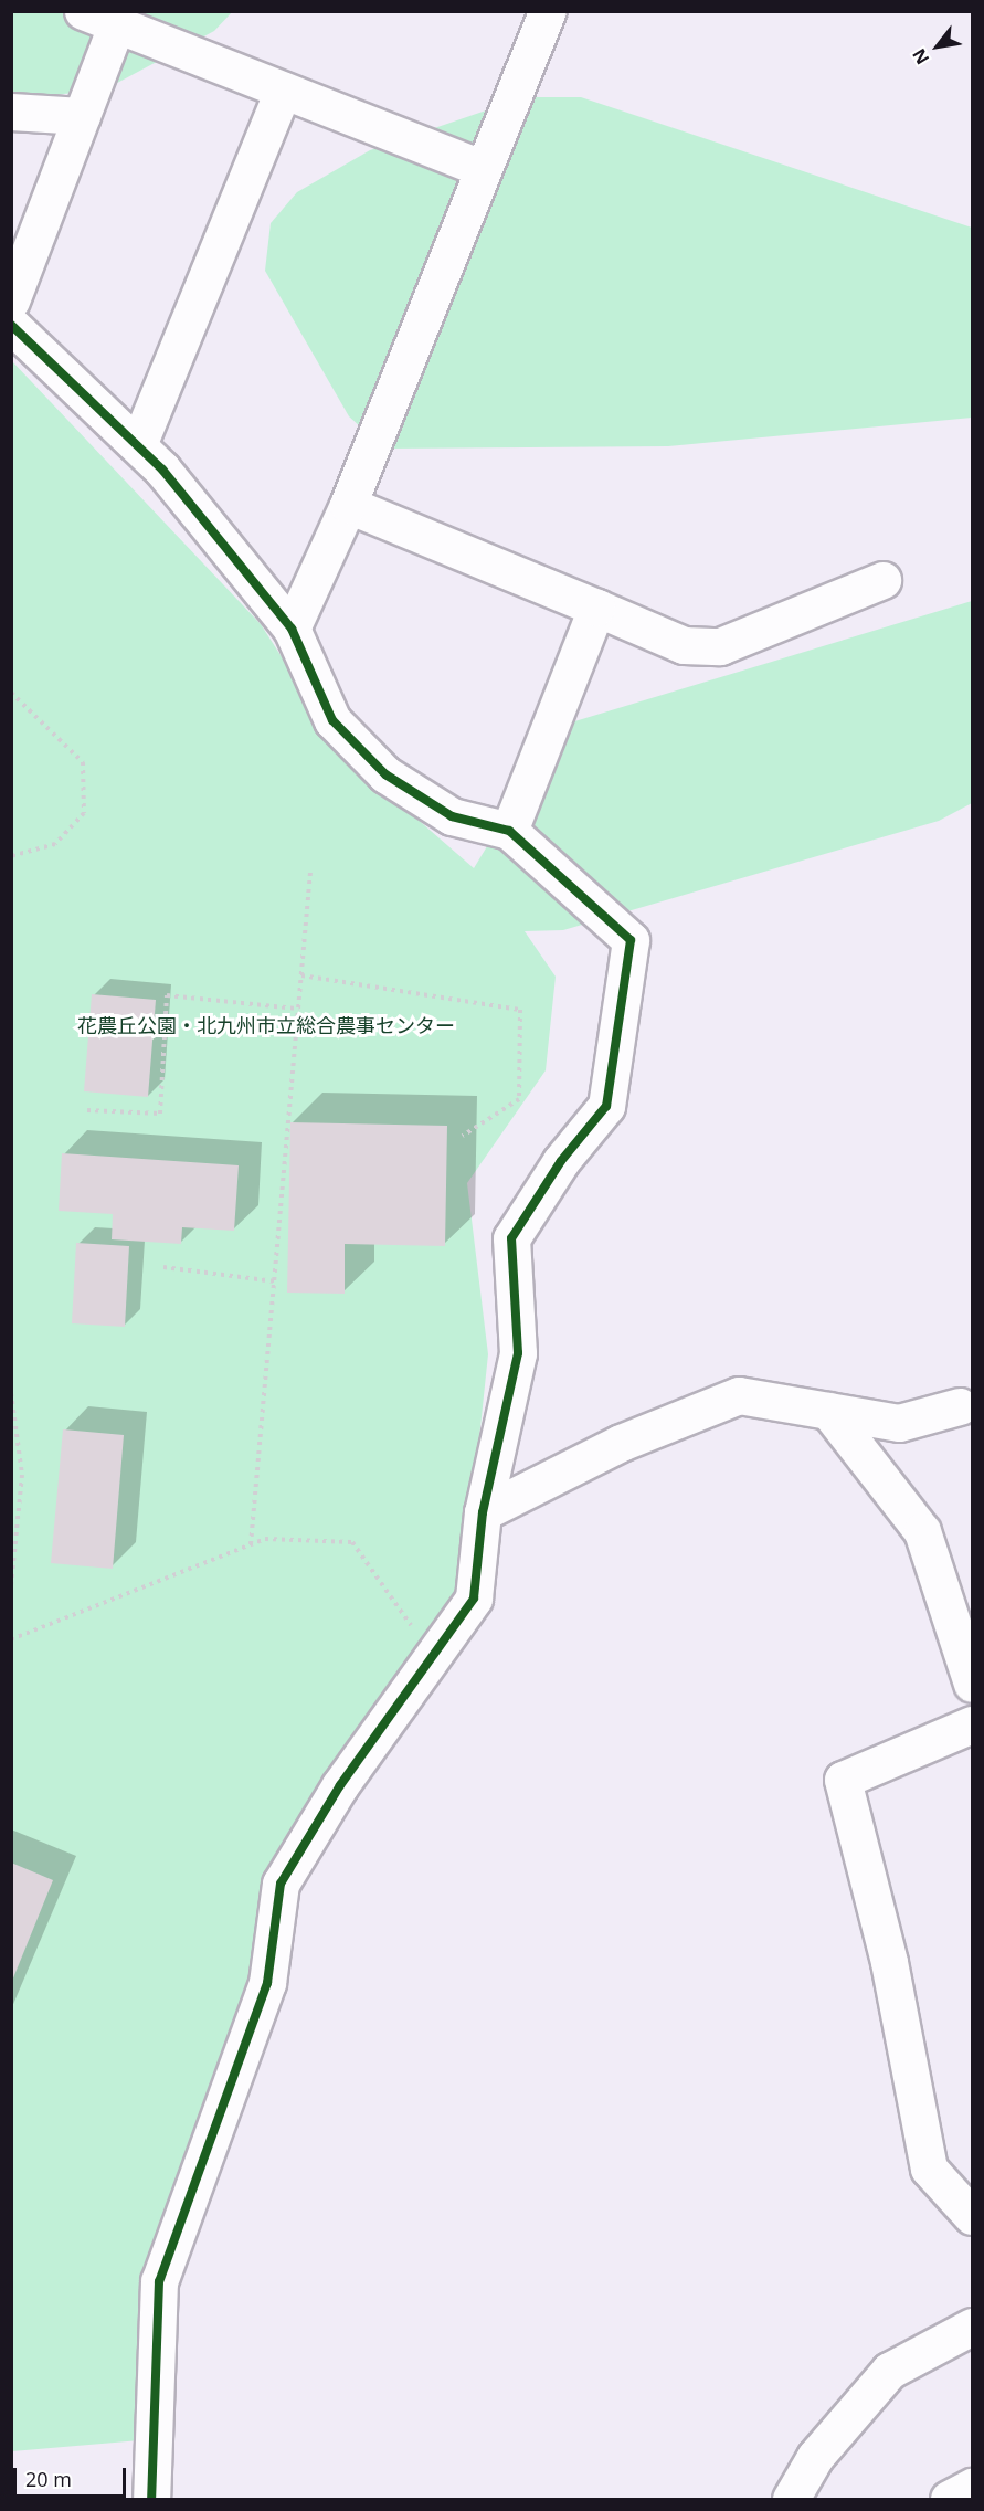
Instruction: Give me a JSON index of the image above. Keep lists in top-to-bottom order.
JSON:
{
  "parks": ["花農丘公園・北九州市立総合農事センター"],
  "scale_bar": "20 m",
  "north": "bottom left"
}
